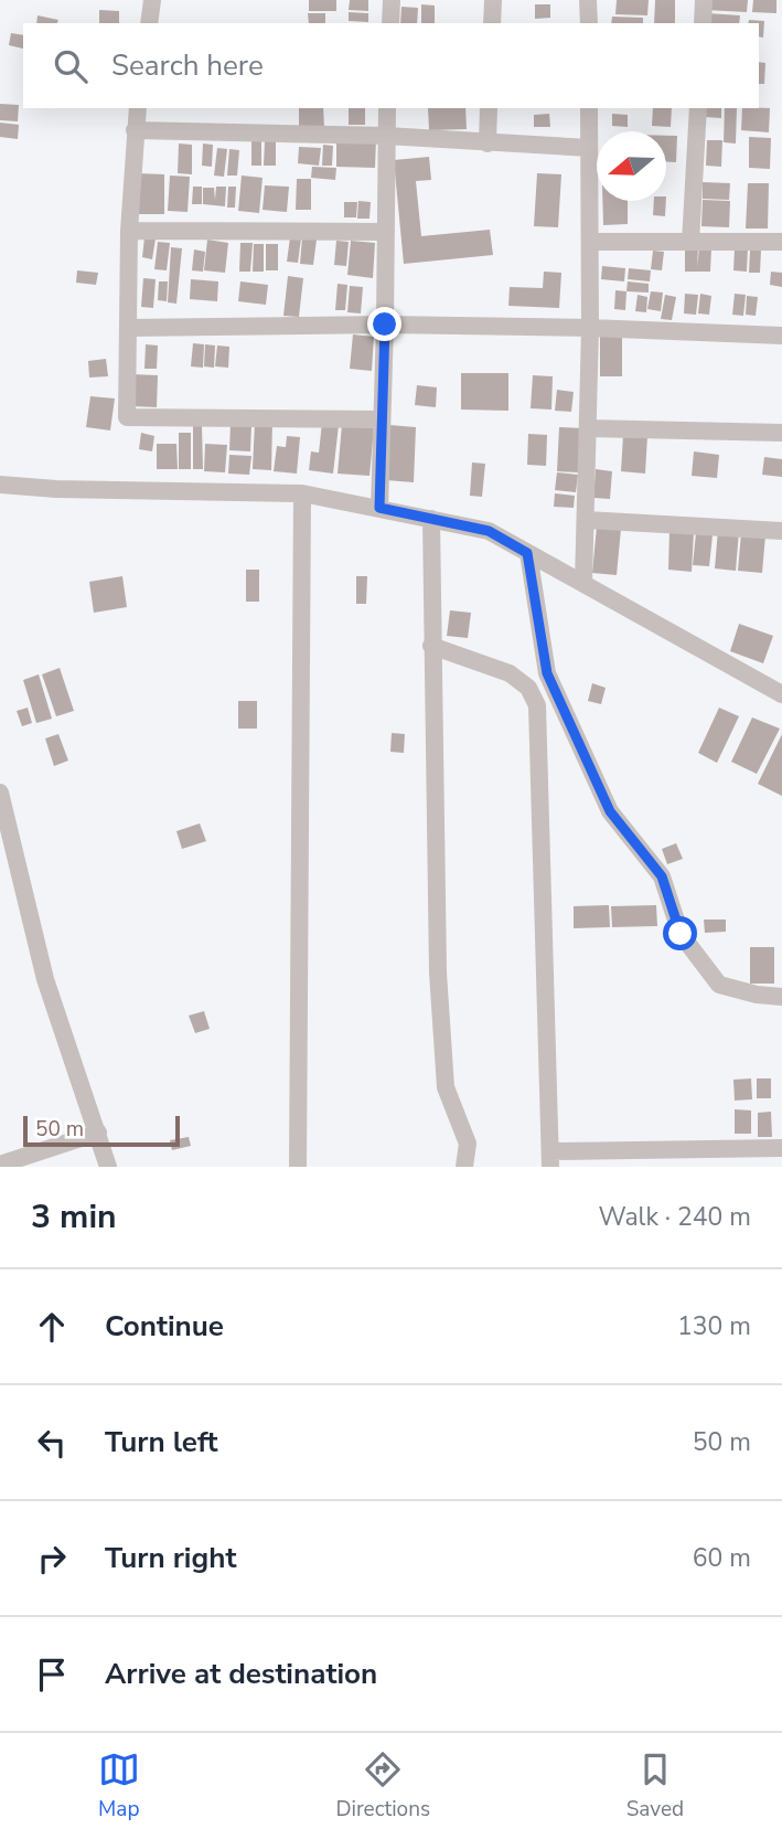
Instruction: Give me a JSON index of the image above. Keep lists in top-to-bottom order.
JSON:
{
  "scale_bar": "50 m",
  "north": "left",
  "page": {
    "search": "Search here",
    "scale": "50 m",
    "heading": ["3 min", "Walk · 240 m"],
    "list": [
      ["Continue", "130 m"],
      ["Turn left", "50 m"],
      ["Turn right", "60 m"],
      "Arrive at destination"
    ],
    "nav": ["Map", "Directions", "Saved"]
  }
}
